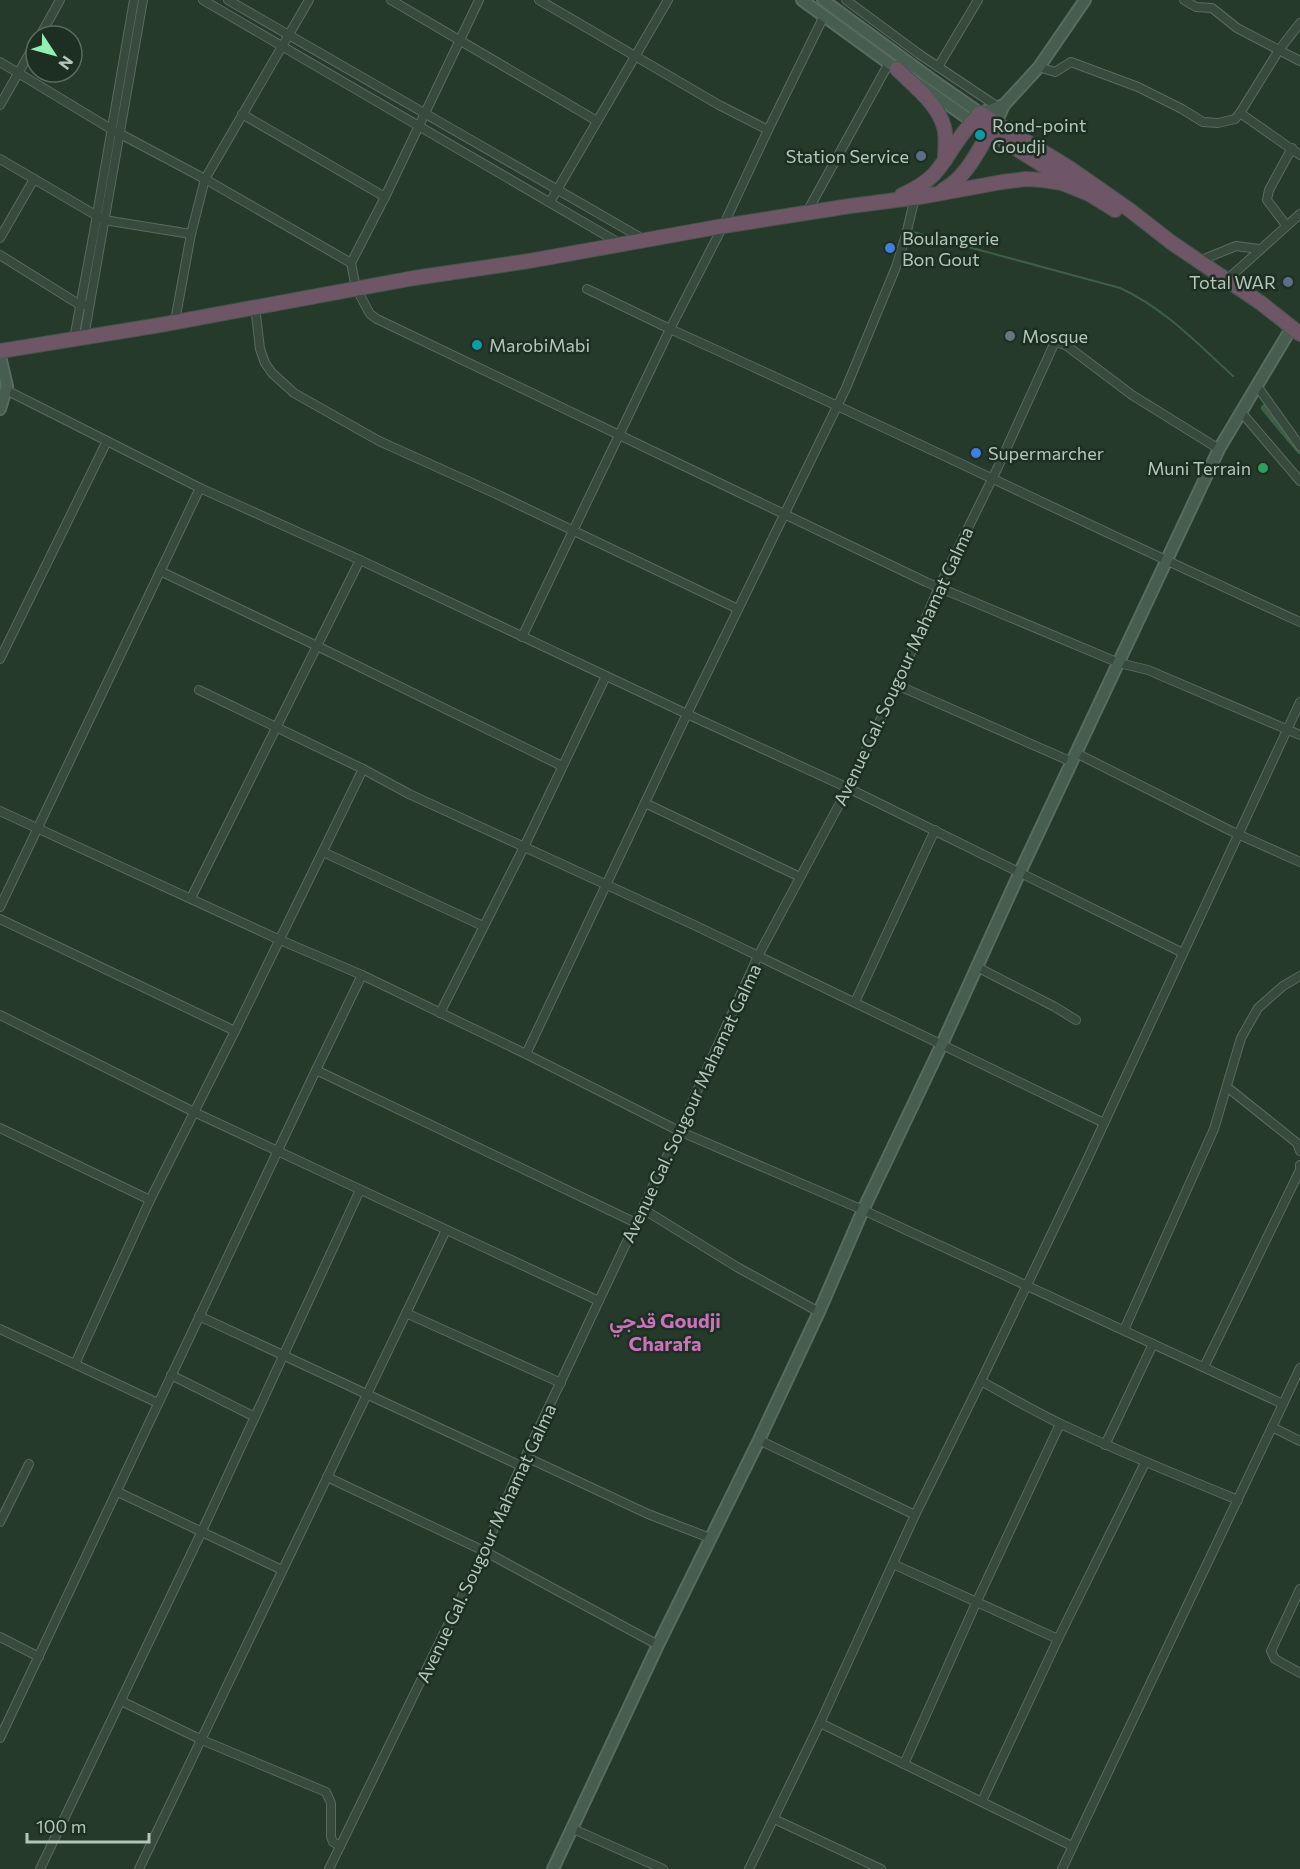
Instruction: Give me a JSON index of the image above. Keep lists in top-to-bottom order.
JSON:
{
  "streets": {
    "street": ["Avenue Gal. Sougour Mahamat Galma"]
  },
  "districts": ["قدجي Goudji Charafa"],
  "places": [
    "Rond-point Goudji",
    "Station Service",
    "Boulangerie Bon Gout",
    "Total WAR",
    "Mosque",
    "MarobiMabi",
    "Supermarcher",
    "Muni Terrain"
  ],
  "scale_bar": "100 m",
  "north": "bottom right"
}
